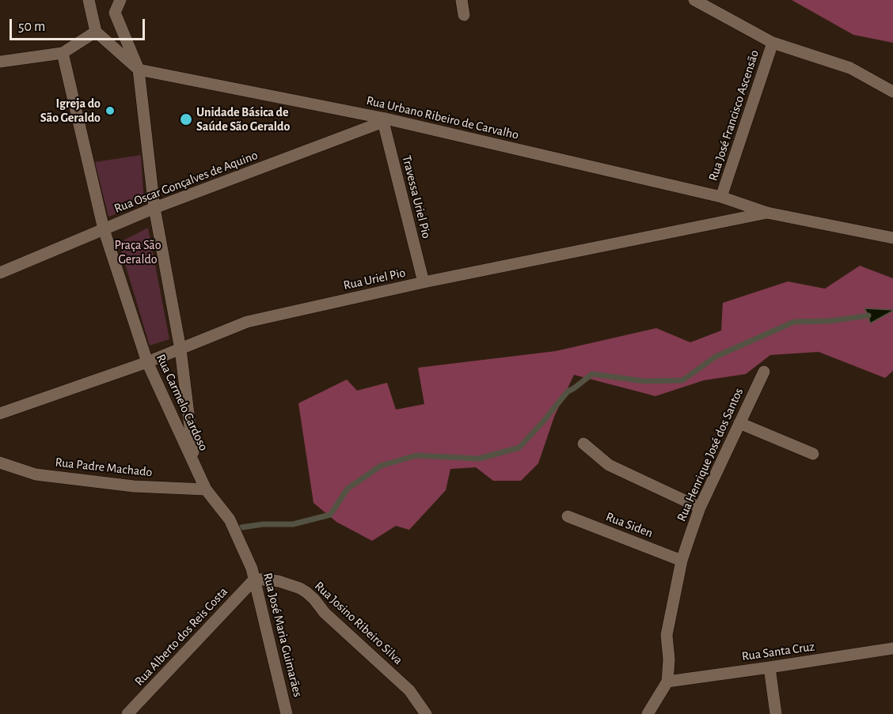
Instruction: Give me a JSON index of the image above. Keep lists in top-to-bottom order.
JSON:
{
  "streets": {
    "street": [
      "Rua José Francisco Ascensão",
      "Rua Urbano Ribeiro de Carvalho",
      "Rua Oscar Gonçalves de Aquino",
      "Travessa Uriel Pio",
      "Rua Uriel Pio",
      "Rua Carmelo Cardoso",
      "Rua Henrique José dos Santos",
      "Rua Padre Machado",
      "Rua Siden",
      "Rua Josino Ribeiro Silva",
      "Rua José Maria Guimarães",
      "Rua Alberto dos Reis Costa",
      "Rua Santa Cruz"
    ]
  },
  "crossings": [
    ["Rua José Francisco Ascensão", "Rua Urbano Ribeiro de Carvalho"],
    ["Rua Urbano Ribeiro de Carvalho", "Rua Oscar Gonçalves de Aquino"],
    ["Rua Urbano Ribeiro de Carvalho", "Travessa Uriel Pio"],
    ["Rua Urbano Ribeiro de Carvalho", "Rua Uriel Pio"],
    ["Rua Urbano Ribeiro de Carvalho", "Rua Carmelo Cardoso"],
    ["Rua Oscar Gonçalves de Aquino", "Travessa Uriel Pio"],
    ["Rua Oscar Gonçalves de Aquino", "Rua Carmelo Cardoso"],
    ["Travessa Uriel Pio", "Rua Uriel Pio"],
    ["Rua Uriel Pio", "Rua Carmelo Cardoso"],
    ["Rua Carmelo Cardoso", "Rua José Maria Guimarães"],
    ["Rua Henrique José dos Santos", "Rua Siden"],
    ["Rua Henrique José dos Santos", "Rua Santa Cruz"],
    ["Rua Padre Machado", "Rua José Maria Guimarães"],
    ["Rua Josino Ribeiro Silva", "Rua José Maria Guimarães"],
    ["Rua Josino Ribeiro Silva", "Rua Alberto dos Reis Costa"],
    ["Rua José Maria Guimarães", "Rua Alberto dos Reis Costa"]
  ],
  "parks": ["Praça São Geraldo"],
  "places": ["Igreja do São Geraldo", "Unidade Básica de Saúde São Geraldo"],
  "scale_bar": "50 m"
}
